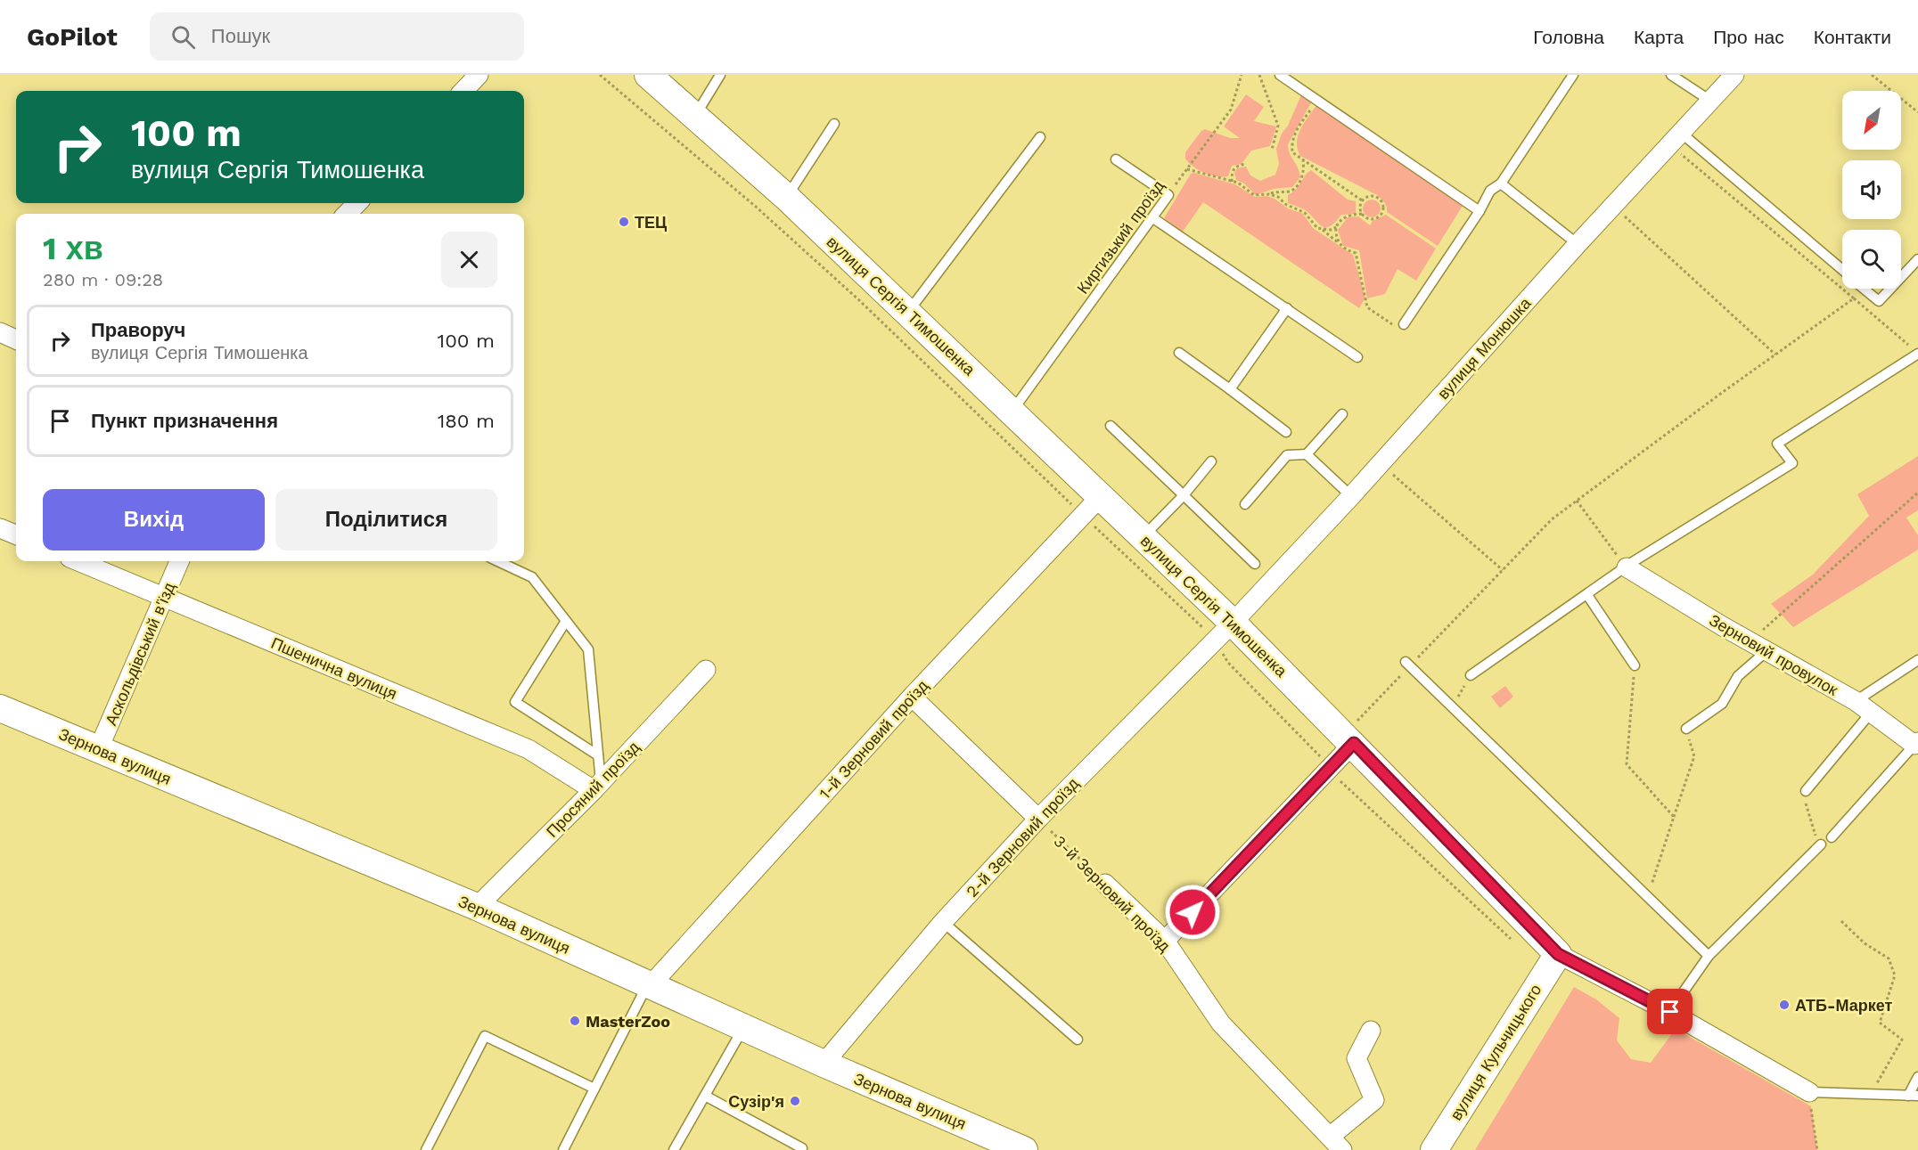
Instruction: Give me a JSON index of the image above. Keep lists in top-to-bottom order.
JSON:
{
  "streets": {
    "street": [
      "вулиця Сергія Тимошенка",
      "вулиця Монюшка",
      "Аскольдівський в'їзд",
      "Зерновий провулок",
      "Пшенична вулиця",
      "1-й Зерновий проїзд",
      "Зернова вулиця",
      "Просяний проїзд",
      "2-й Зерновий проїзд",
      "3-й Зерновий проїзд",
      "вулиця Кульчицького"
    ],
    "lane": ["Киргизький проїзд"]
  },
  "crossings": [
    ["Киргизький проїзд", "вулиця Сергія Тимошенка"],
    ["вулиця Сергія Тимошенка", "вулиця Монюшка"],
    ["вулиця Сергія Тимошенка", "1-й Зерновий проїзд"],
    ["вулиця Сергія Тимошенка", "2-й Зерновий проїзд"],
    ["вулиця Сергія Тимошенка", "вулиця Кульчицького"],
    ["вулиця Монюшка", "2-й Зерновий проїзд"],
    ["Аскольдівський в'їзд", "Пшенична вулиця"],
    ["Аскольдівський в'їзд", "Зернова вулиця"],
    ["Пшенична вулиця", "Просяний проїзд"],
    ["1-й Зерновий проїзд", "Зернова вулиця"],
    ["Зернова вулиця", "Просяний проїзд"],
    ["Зернова вулиця", "2-й Зерновий проїзд"],
    ["2-й Зерновий проїзд", "3-й Зерновий проїзд"]
  ],
  "places": [
    "ТЕЦ",
    "АТБ-Маркет",
    "MasterZoo",
    "Сузір'я"
  ],
  "north": "bottom left",
  "page": {
    "header": "GoPilot",
    "search": "Пошук",
    "nav": [
      "Головна",
      "Карта",
      "Про нас",
      "Контакти"
    ],
    "turn": ["100 m", "вулиця Сергія Тимошенка"],
    "heading": ["1 хв", "280 m · 09:28"],
    "list": [
      {
        "name": "Праворуч",
        "note": "вулиця Сергія Тимошенка",
        "value": "100 m"
      },
      {
        "name": "Пункт призначення",
        "value": "180 m"
      }
    ],
    "buttons": ["Вихід", "Поділитися"]
  }
}
